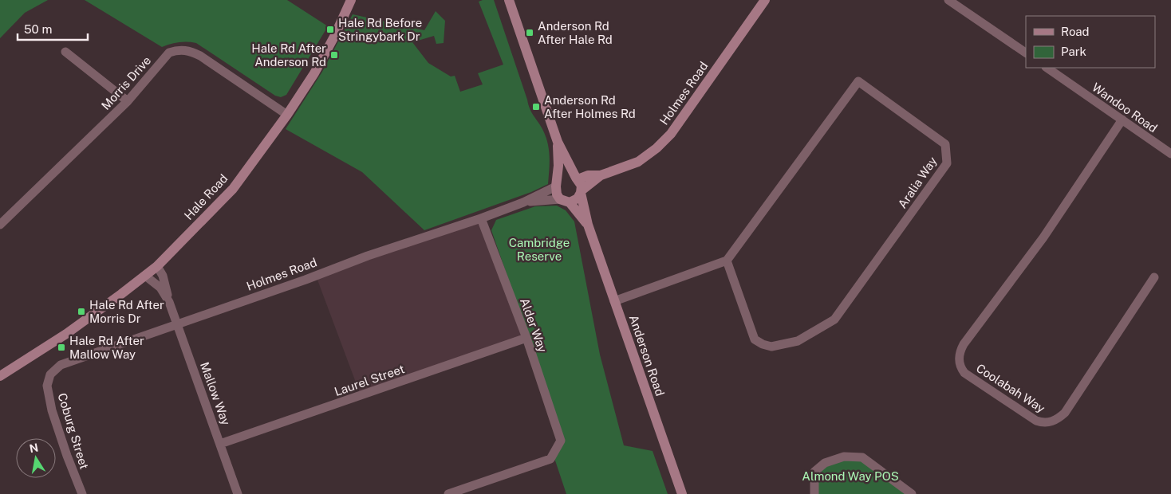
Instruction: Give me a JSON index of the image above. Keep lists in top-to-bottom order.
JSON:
{
  "streets": {
    "street": [
      "Morris Drive",
      "Holmes Road",
      "Wandoo Road",
      "Aralia Way",
      "Hale Road",
      "Alder Way",
      "Anderson Road",
      "Laurel Street",
      "Coolabah Way",
      "Mallow Way",
      "Coburg Street"
    ]
  },
  "crossings": [
    ["Morris Drive", "Hale Road"],
    ["Holmes Road", "Alder Way"],
    ["Holmes Road", "Anderson Road"],
    ["Holmes Road", "Mallow Way"],
    ["Holmes Road", "Coburg Street"],
    ["Wandoo Road", "Coolabah Way"],
    ["Hale Road", "Mallow Way"],
    ["Alder Way", "Laurel Street"],
    ["Laurel Street", "Mallow Way"]
  ],
  "parks": ["Cambridge Reserve", "Almond Way POS"],
  "places": {
    "transit": [
      "Hale Rd Before Stringybark Dr",
      "Anderson Rd After Hale Rd",
      "Hale Rd After Anderson Rd",
      "Anderson Rd After Holmes Rd",
      "Hale Rd After Morris Dr",
      "Hale Rd After Mallow Way"
    ]
  },
  "legend": ["Road", "Park"],
  "scale_bar": "50 m",
  "north": "top"
}
